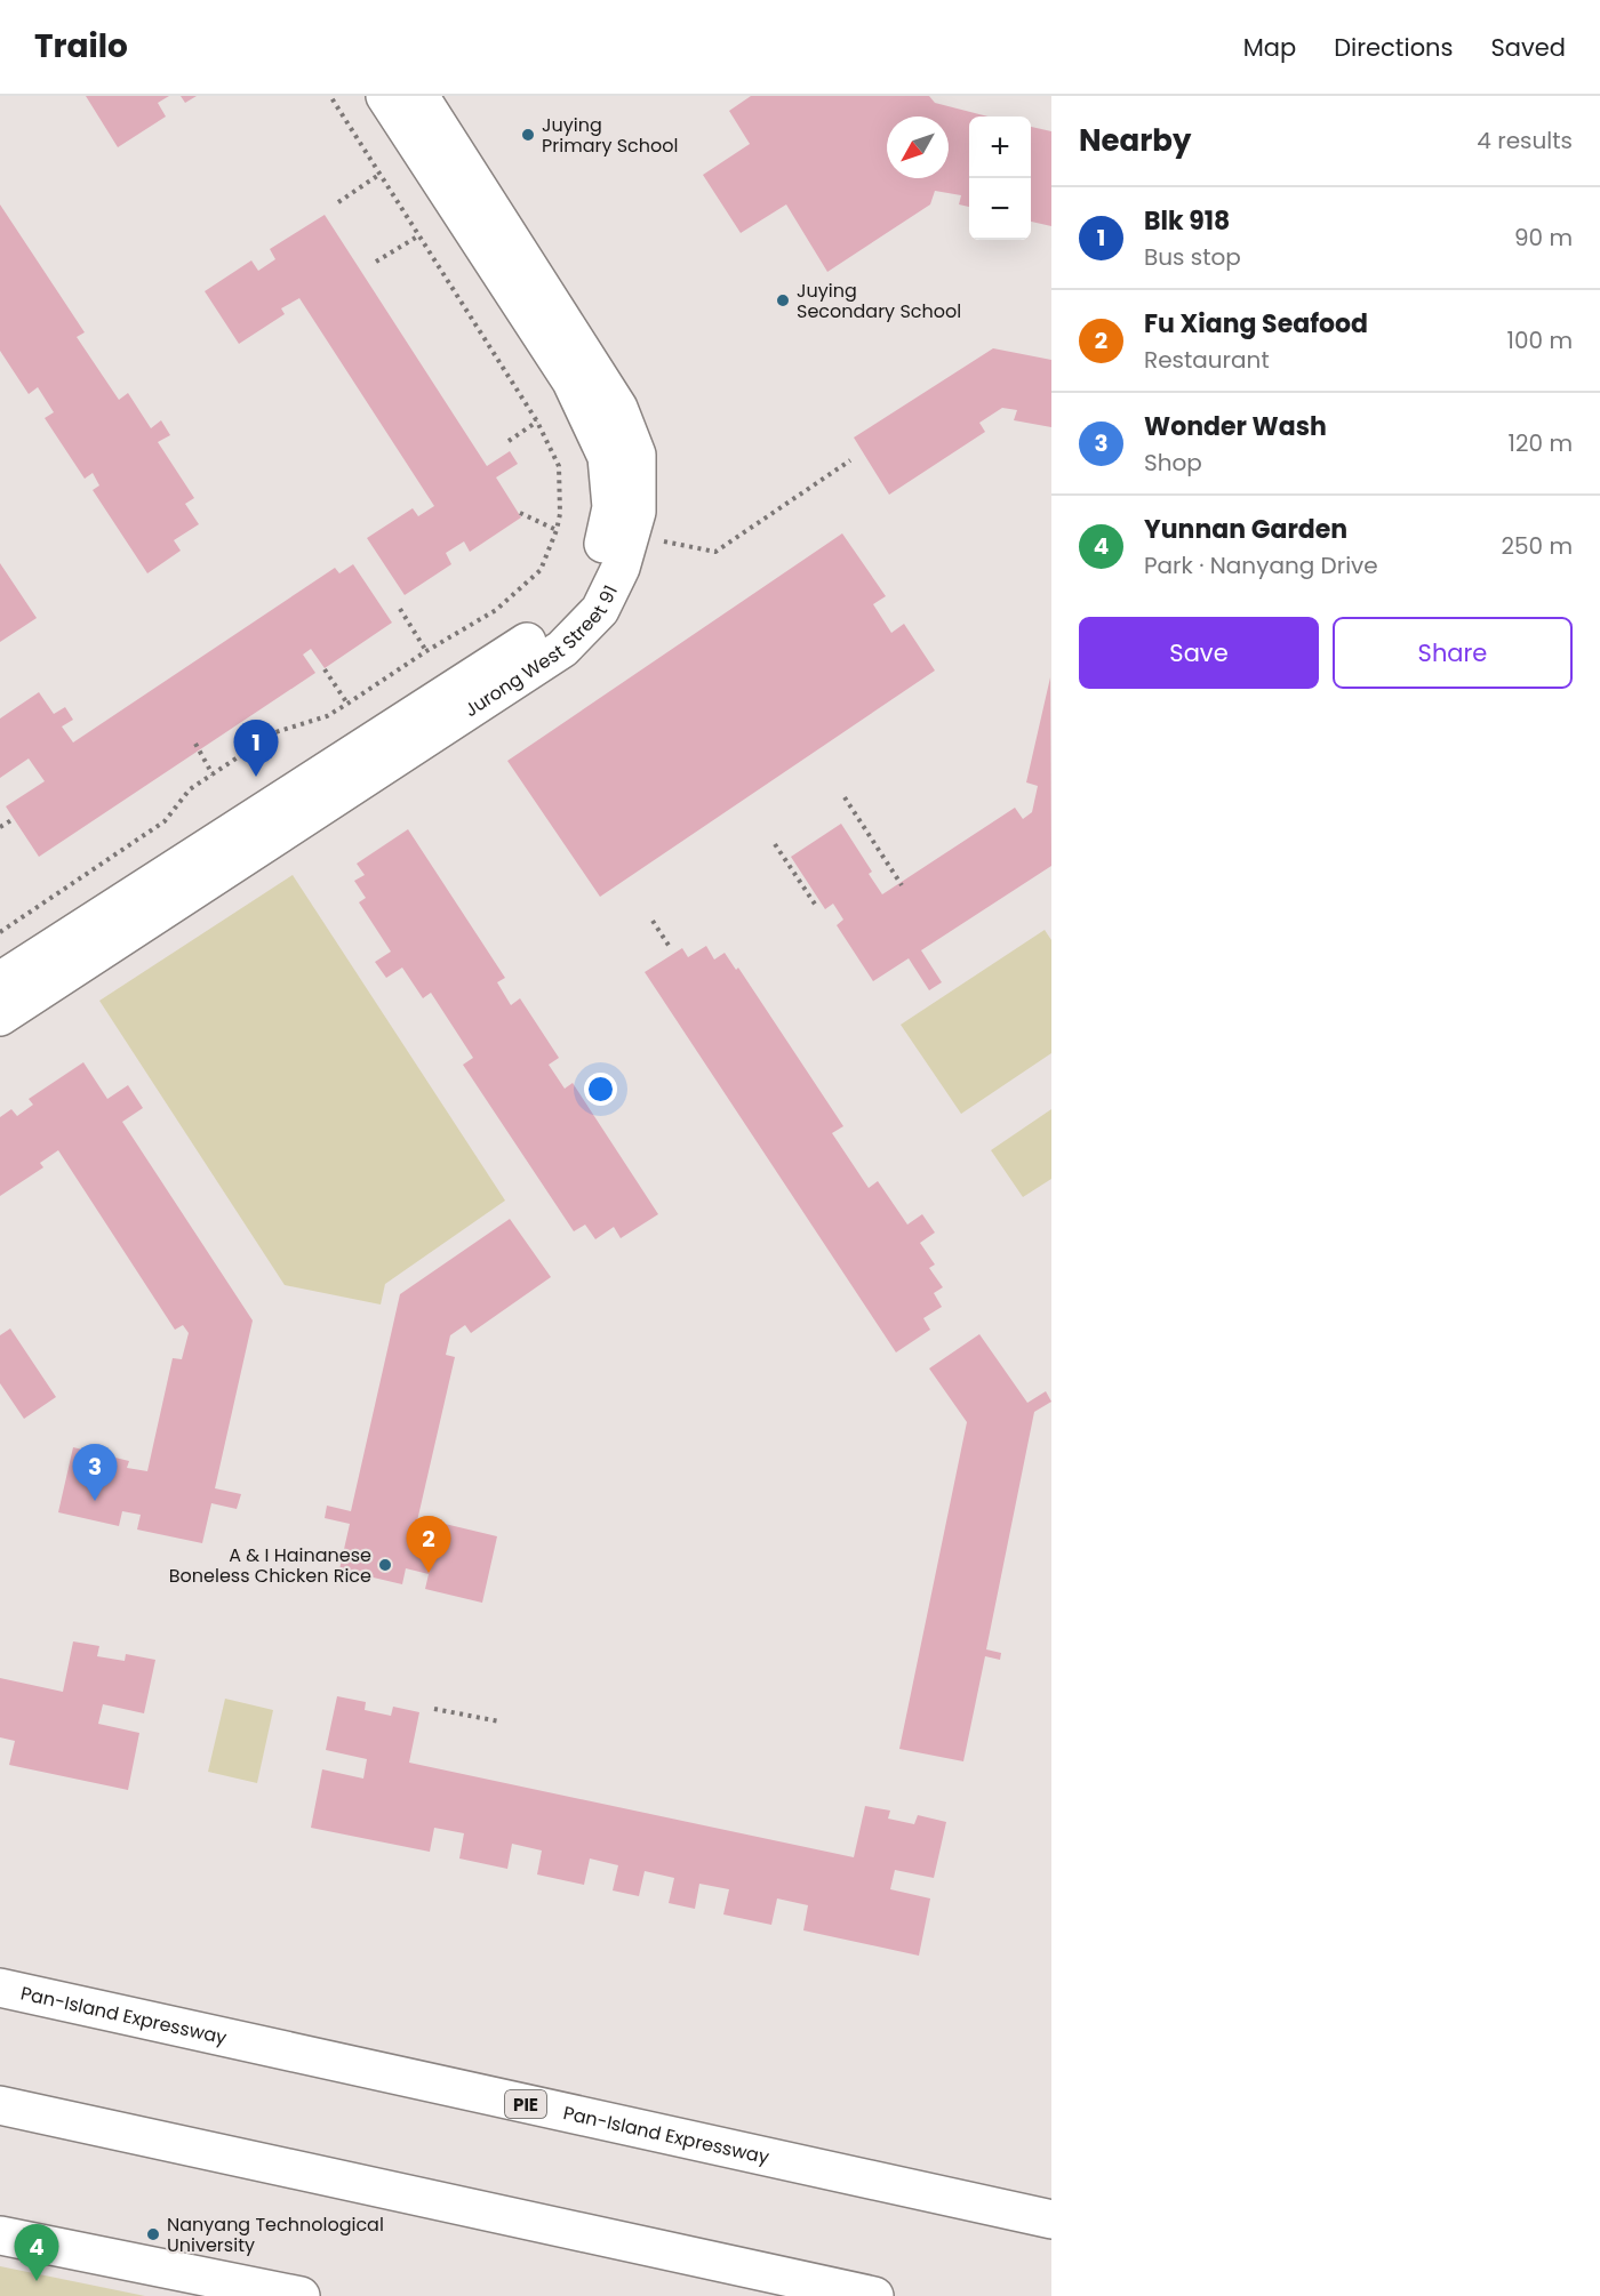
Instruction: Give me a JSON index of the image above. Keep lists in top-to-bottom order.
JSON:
{
  "streets": {
    "main road": ["Jurong West Street 91", "Pan-Island Expressway", "PIE"]
  },
  "places": [
    "Juying Primary School",
    "Juying Secondary School",
    "A & I Hainanese Boneless Chicken Rice",
    "Nanyang Technological University"
  ],
  "north": "bottom left",
  "page": {
    "header": "Trailo",
    "nav": ["Map", "Directions", "Saved"],
    "heading": ["Nearby", "4 results"],
    "map_buttons": ["+", "−"],
    "list": [
      {
        "mark": "1",
        "name": "Blk 918",
        "note": "Bus stop",
        "value": "90 m"
      },
      {
        "mark": "2",
        "name": "Fu Xiang Seafood",
        "note": "Restaurant",
        "value": "100 m"
      },
      {
        "mark": "3",
        "name": "Wonder Wash",
        "note": "Shop",
        "value": "120 m"
      },
      {
        "mark": "4",
        "name": "Yunnan Garden",
        "note": "Park · Nanyang Drive",
        "value": "250 m"
      }
    ],
    "buttons": ["Save", "Share"],
    "pins": [
      "1",
      "3",
      "2",
      "4"
    ]
  }
}
